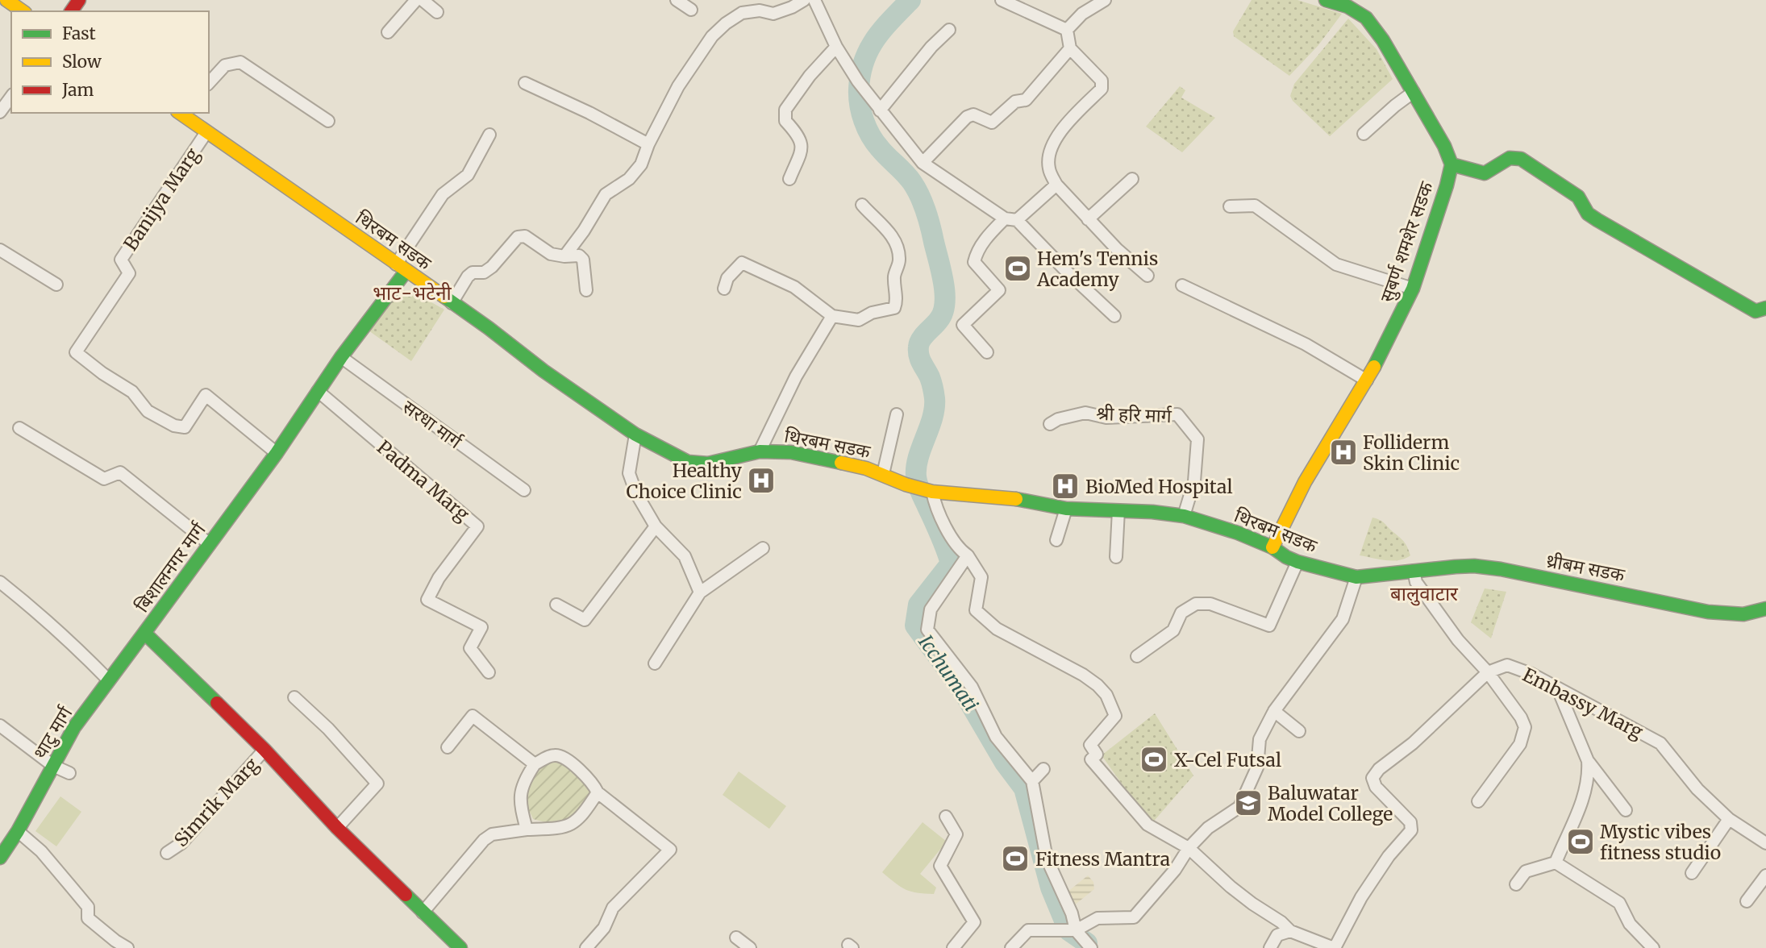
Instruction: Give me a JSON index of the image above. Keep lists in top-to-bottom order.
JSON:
{
  "streets": {
    "main road": [
      "थिरबम सडक",
      "सुबर्ण शमशेर सडक",
      "बिशालनगर मार्ग",
      "थ्रीबम सडक",
      "थाटु मार्ग"
    ],
    "street": [
      "Banijya Marg",
      "श्री हरि मार्ग",
      "सरधा मार्ग",
      "Padma Marg",
      "Embassy Marg",
      "Simrik Marg"
    ]
  },
  "crossings": [
    ["Banijya Marg", "थिरबम सडक"],
    ["Banijya Marg", "बिशालनगर मार्ग"],
    ["थिरबम सडक", "सुबर्ण शमशेर सडक"],
    ["थिरबम सडक", "श्री हरि मार्ग"],
    ["थिरबम सडक", "बिशालनगर मार्ग"],
    ["थिरबम सडक", "थ्रीबम सडक"],
    ["सरधा मार्ग", "बिशालनगर मार्ग"],
    ["Padma Marg", "बिशालनगर मार्ग"],
    ["बिशालनगर मार्ग", "थाटु मार्ग"],
    ["बिशालनगर मार्ग", "Simrik Marg"]
  ],
  "districts": ["भाट-भटेनी", "बालुवाटार"],
  "water": ["Icchumati"],
  "places": {
    "sports": [
      "Hem's Tennis Academy",
      "X-Cel Futsal",
      "Mystic vibes fitness studio",
      "Fitness Mantra"
    ],
    "hospital": ["Folliderm Skin Clinic", "Healthy Choice Clinic", "BioMed Hospital"],
    "school or university": ["Baluwatar Model College"]
  },
  "legend": ["Fast", "Slow", "Jam"]
}
